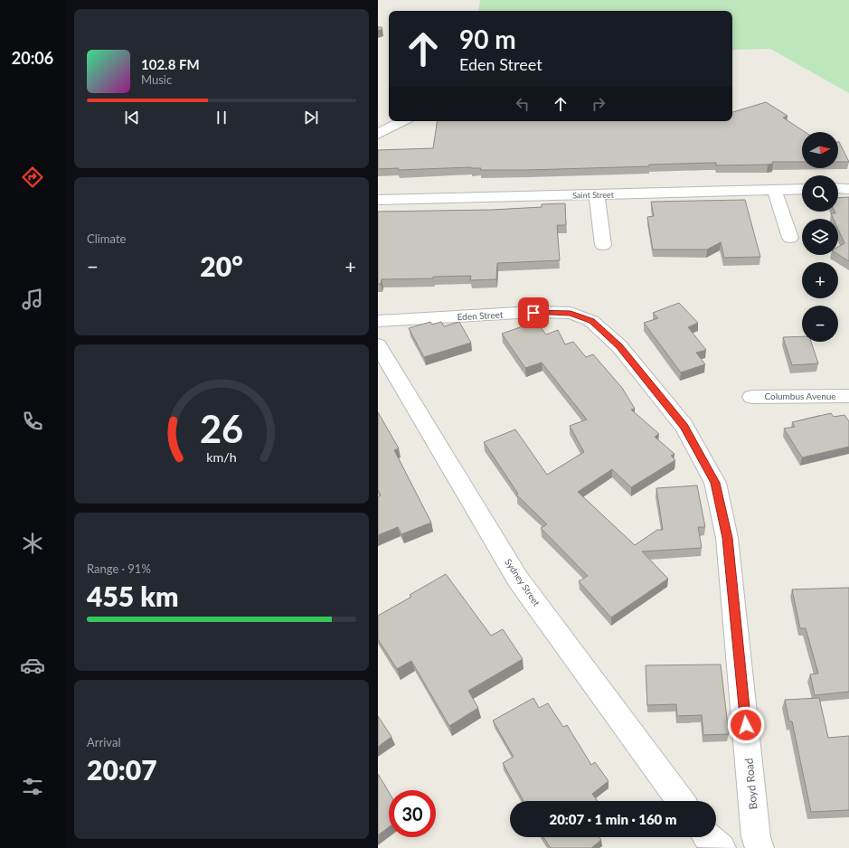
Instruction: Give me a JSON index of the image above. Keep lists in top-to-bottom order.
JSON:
{
  "streets": {
    "street": [
      "Saint Street",
      "Eden Street",
      "Columbus Avenue",
      "Sydney Street",
      "Boyd Road"
    ]
  },
  "crossings": [
    ["Eden Street", "Boyd Road"]
  ],
  "north": "right",
  "page": {
    "tabs": "20:06",
    "turn": ["90 m", "Eden Street"],
    "song": ["102.8 FM", "Music"],
    "map_buttons": ["+", "−"],
    "tile": [
      "Climate",
      ["Range · 91%", "455 km"],
      ["Arrival", "20:07"]
    ],
    "heat": ["−", "20°", "+"],
    "limit": "30",
    "trip": "20:07 · 1 min · 160 m",
    "gauge": ["26", "km/h"]
  }
}
